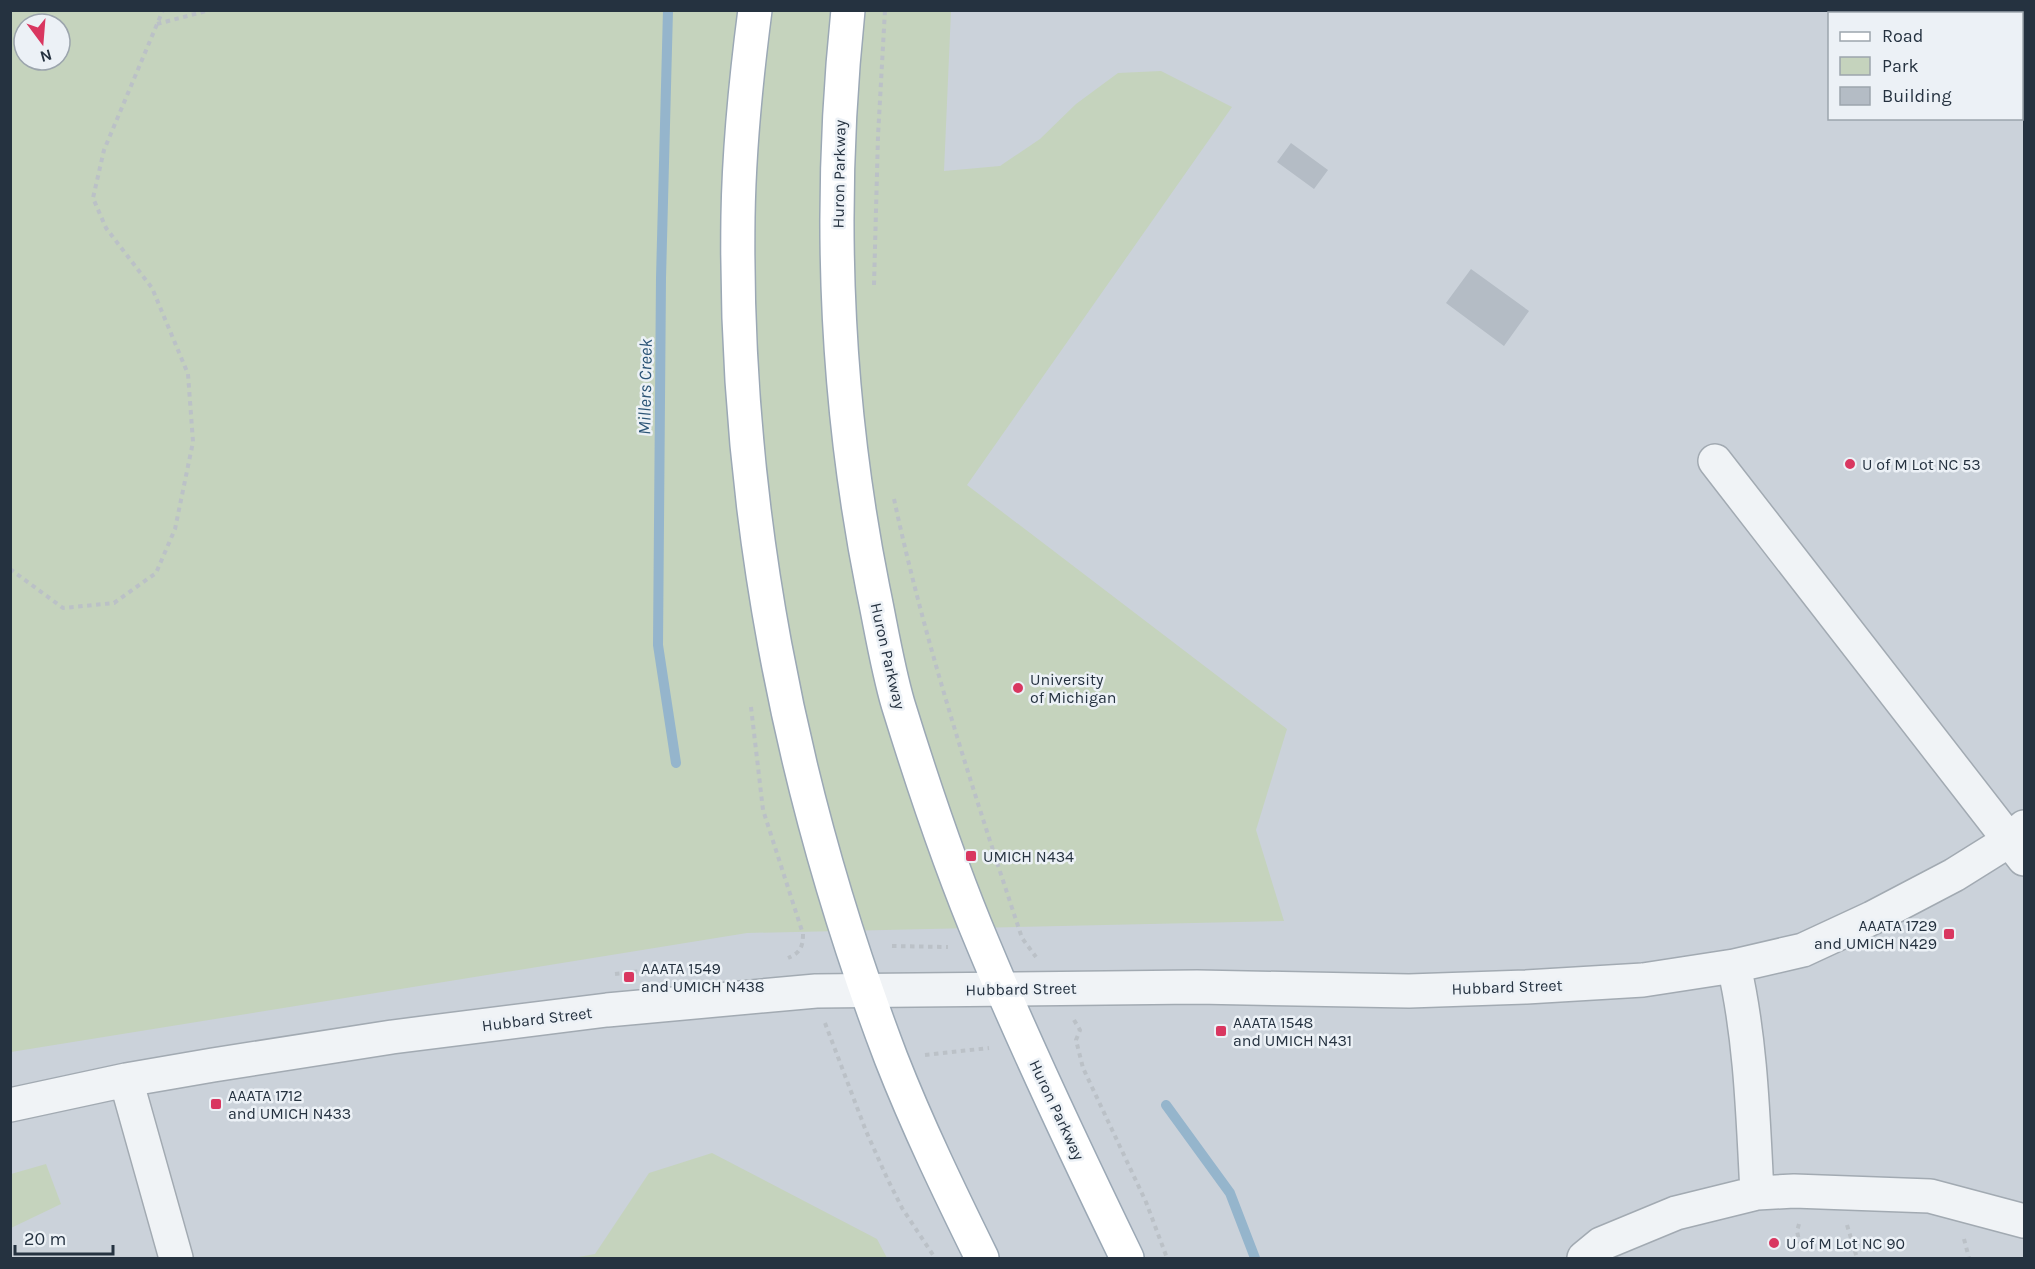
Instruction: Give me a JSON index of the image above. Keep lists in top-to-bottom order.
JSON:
{
  "streets": {
    "main road": ["Huron Parkway"],
    "street": ["Hubbard Street"]
  },
  "crossings": [
    ["Huron Parkway", "Hubbard Street"]
  ],
  "water": ["Millers Creek"],
  "places": {
    "other": ["U of M Lot NC 53", "University of Michigan", "U of M Lot NC 90"],
    "transit": [
      "UMICH N434",
      "AAATA 1729 and UMICH N429",
      "AAATA 1549 and UMICH N438",
      "AAATA 1548 and UMICH N431",
      "AAATA 1712 and UMICH N433"
    ]
  },
  "legend": ["Road", "Park", "Building"],
  "scale_bar": "20 m",
  "north": "bottom"
}
